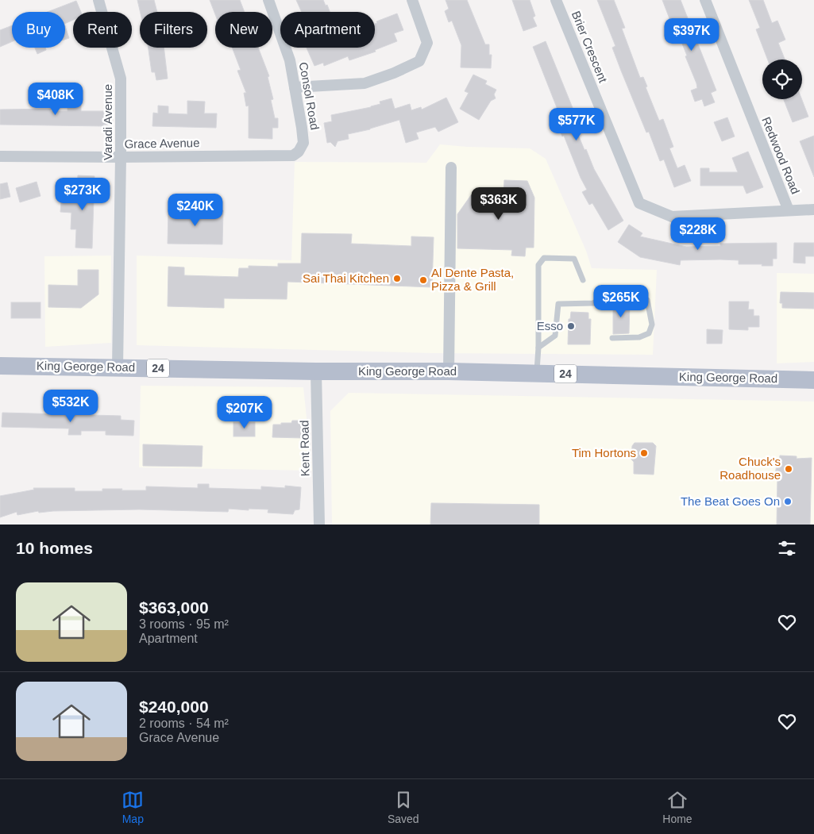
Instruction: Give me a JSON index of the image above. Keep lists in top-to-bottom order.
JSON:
{
  "streets": {
    "main road": ["King George Road", "24"],
    "street": [
      "Brier Crescent",
      "Consol Road",
      "Varadi Avenue",
      "Grace Avenue",
      "Redwood Road",
      "Kent Road"
    ]
  },
  "crossings": [
    ["Brier Crescent", "Redwood Road"],
    ["Consol Road", "Grace Avenue"],
    ["Varadi Avenue", "Grace Avenue"],
    ["Varadi Avenue", "King George Road"],
    ["King George Road", "Kent Road"]
  ],
  "places": [
    "Sai Thai Kitchen",
    "Al Dente Pasta, Pizza & Grill",
    "Esso",
    "Tim Hortons",
    "Chuck's Roadhouse",
    "The Beat Goes On"
  ],
  "page": {
    "chip": [
      "Buy",
      "Rent",
      "Filters",
      "New",
      "Apartment"
    ],
    "price": [
      "$397K",
      "$408K",
      "$577K",
      "$273K",
      "$363K",
      "$240K",
      "$228K",
      "$265K",
      "$532K",
      "$207K"
    ],
    "heading": "10 homes",
    "list": [
      {
        "name": "$363,000",
        "note": "3 rooms · 95 m² · Apartment"
      },
      {
        "name": "$240,000",
        "note": "2 rooms · 54 m² · Grace Avenue"
      }
    ],
    "tabs": ["Map", "Saved", "Home"]
  }
}
